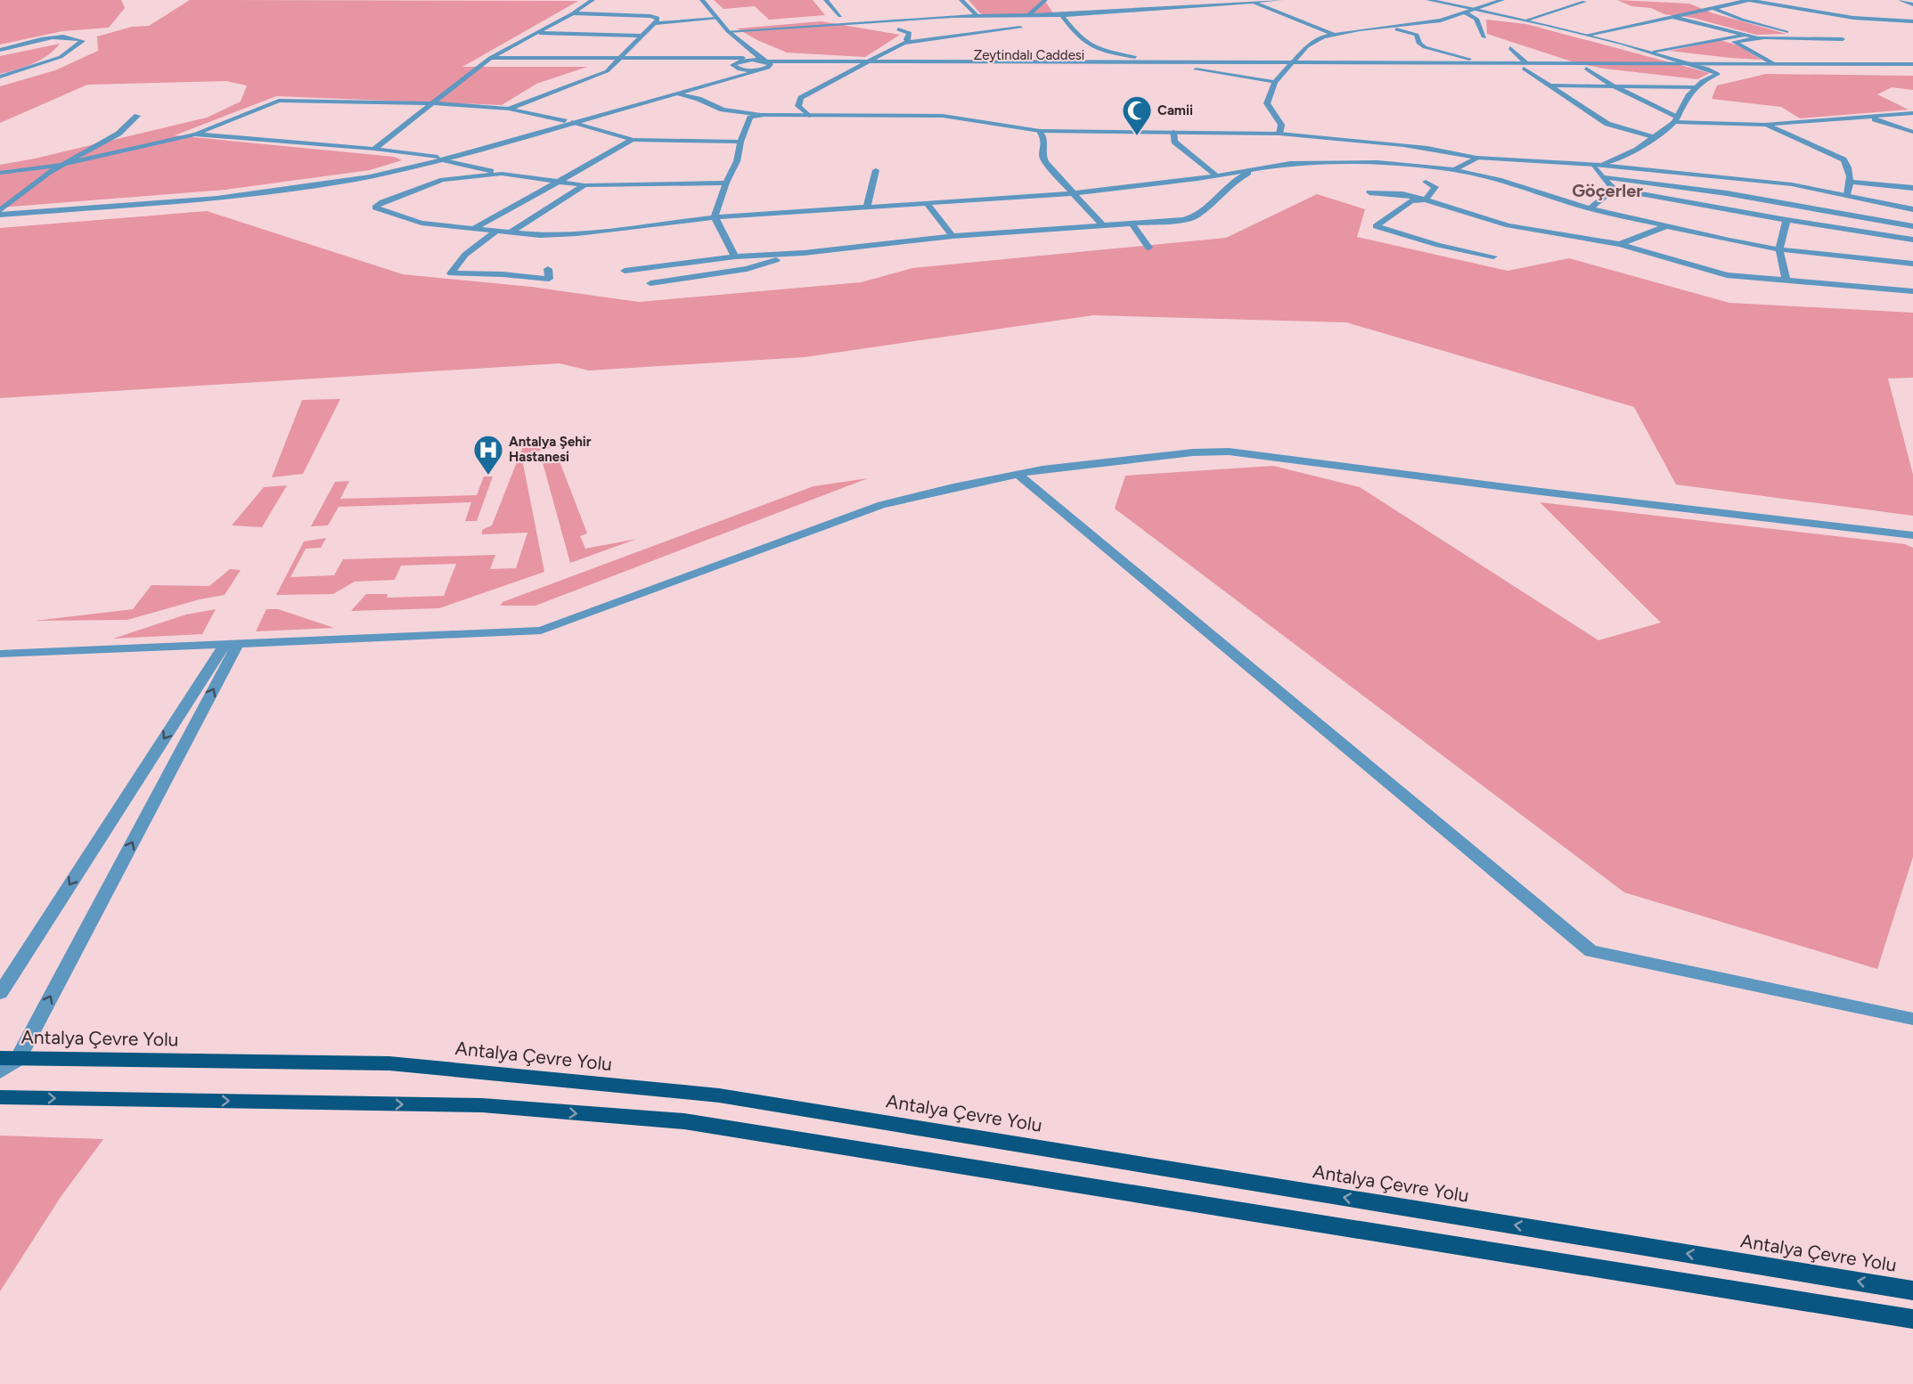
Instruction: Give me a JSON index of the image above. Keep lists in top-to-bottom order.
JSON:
{
  "streets": {
    "main road": ["Antalya Çevre Yolu"],
    "street": ["Zeytindalı Caddesi"]
  },
  "districts": ["Göçerler"],
  "places": {
    "mosque": ["Camii"],
    "hospital": ["Antalya Şehir Hastanesi"]
  }
}
